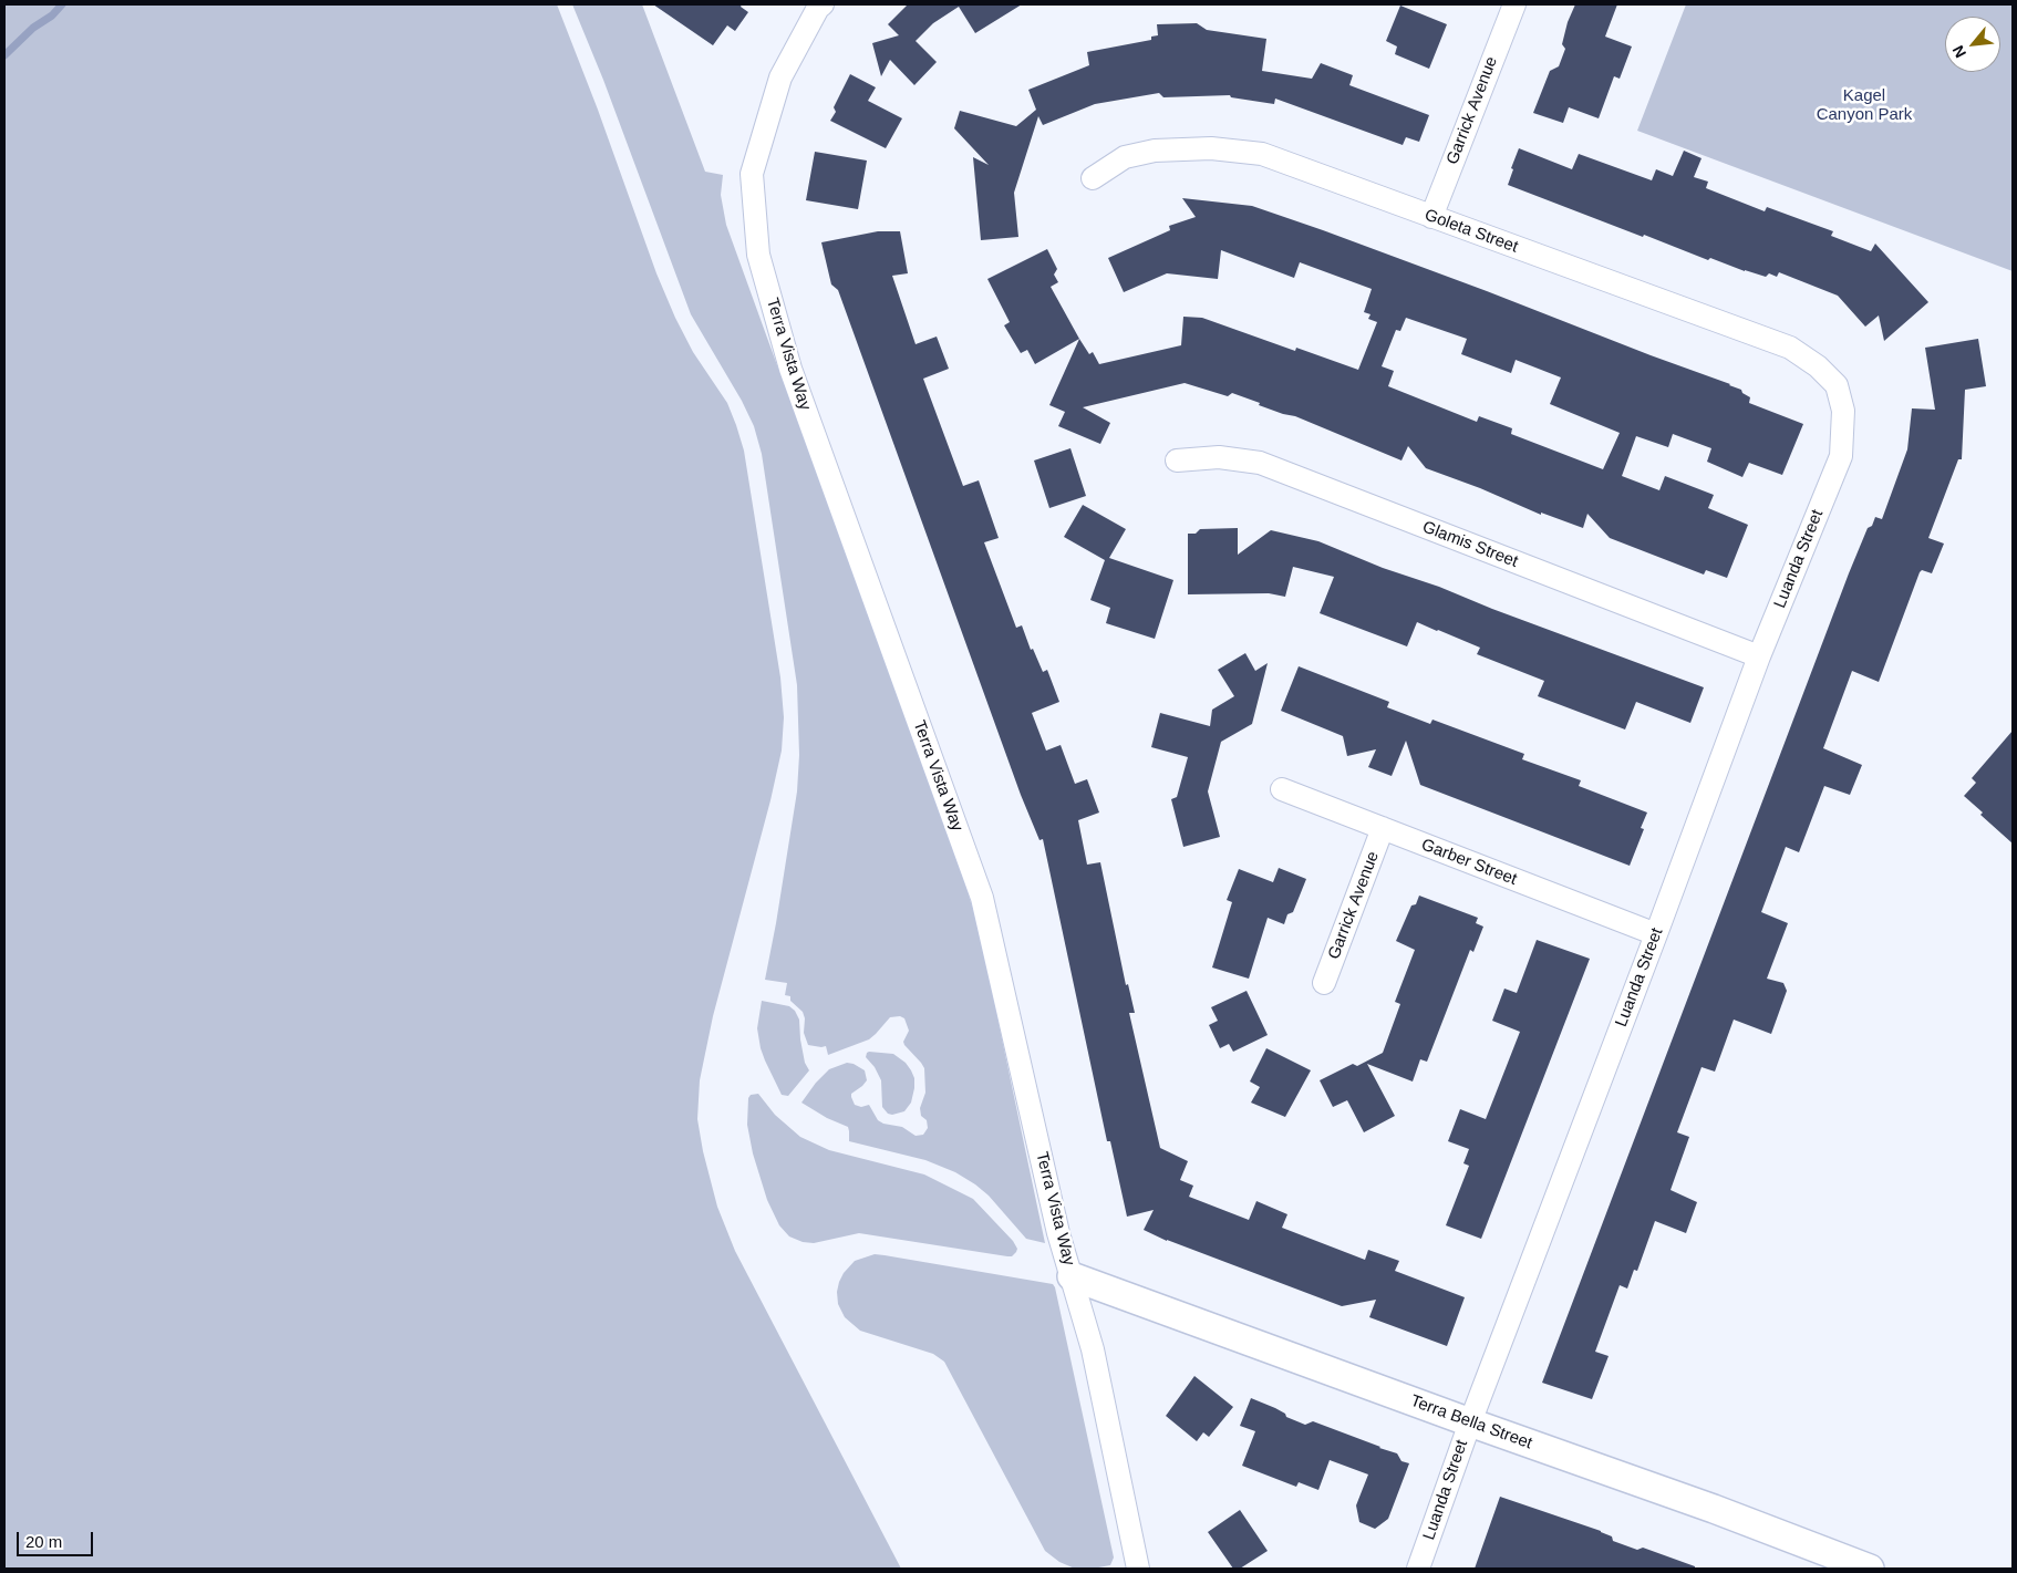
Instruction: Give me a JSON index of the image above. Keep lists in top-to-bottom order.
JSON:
{
  "streets": {
    "street": [
      "Garrick Avenue",
      "Goleta Street",
      "Terra Vista Way",
      "Glamis Street",
      "Luanda Street",
      "Garber Street",
      "Terra Bella Street"
    ]
  },
  "crossings": [
    ["Garrick Avenue", "Goleta Street"],
    ["Garrick Avenue", "Garber Street"],
    ["Goleta Street", "Luanda Street"],
    ["Terra Vista Way", "Terra Bella Street"],
    ["Glamis Street", "Luanda Street"],
    ["Luanda Street", "Garber Street"],
    ["Luanda Street", "Terra Bella Street"]
  ],
  "parks": ["Kagel Canyon Park"],
  "scale_bar": "20 m",
  "north": "bottom left"
}
